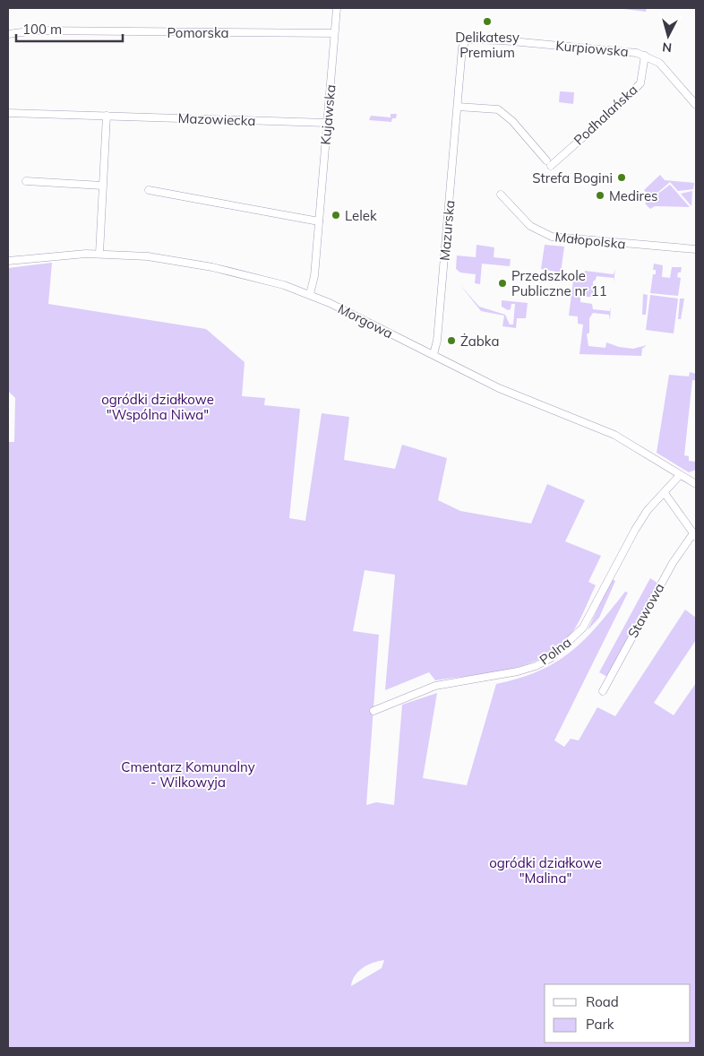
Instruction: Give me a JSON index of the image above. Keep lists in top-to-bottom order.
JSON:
{
  "streets": {
    "street": [
      "Pomorska",
      "Kurpiowska",
      "Kujawska",
      "Podhalańska",
      "Mazowiecka",
      "Mazurska",
      "Małopolska",
      "Morgowa",
      "Stawowa",
      "Polna"
    ]
  },
  "crossings": [
    ["Pomorska", "Kujawska"],
    ["Kurpiowska", "Podhalańska"],
    ["Kurpiowska", "Mazurska"],
    ["Kujawska", "Mazowiecka"],
    ["Kujawska", "Morgowa"],
    ["Podhalańska", "Mazurska"],
    ["Mazurska", "Morgowa"],
    ["Morgowa", "Polna"]
  ],
  "parks": ["ogródki działkowe \"Wspólna Niwa\"", "Cmentarz Komunalny - Wilkowyja", "ogródki działkowe \"Malina\""],
  "places": [
    "Delikatesy Premium",
    "Strefa Bogini",
    "Medires",
    "Lelek",
    "Przedszkole Publiczne nr 11",
    "Żabka"
  ],
  "legend": ["Road", "Park"],
  "scale_bar": "100 m",
  "north": "bottom"
}
